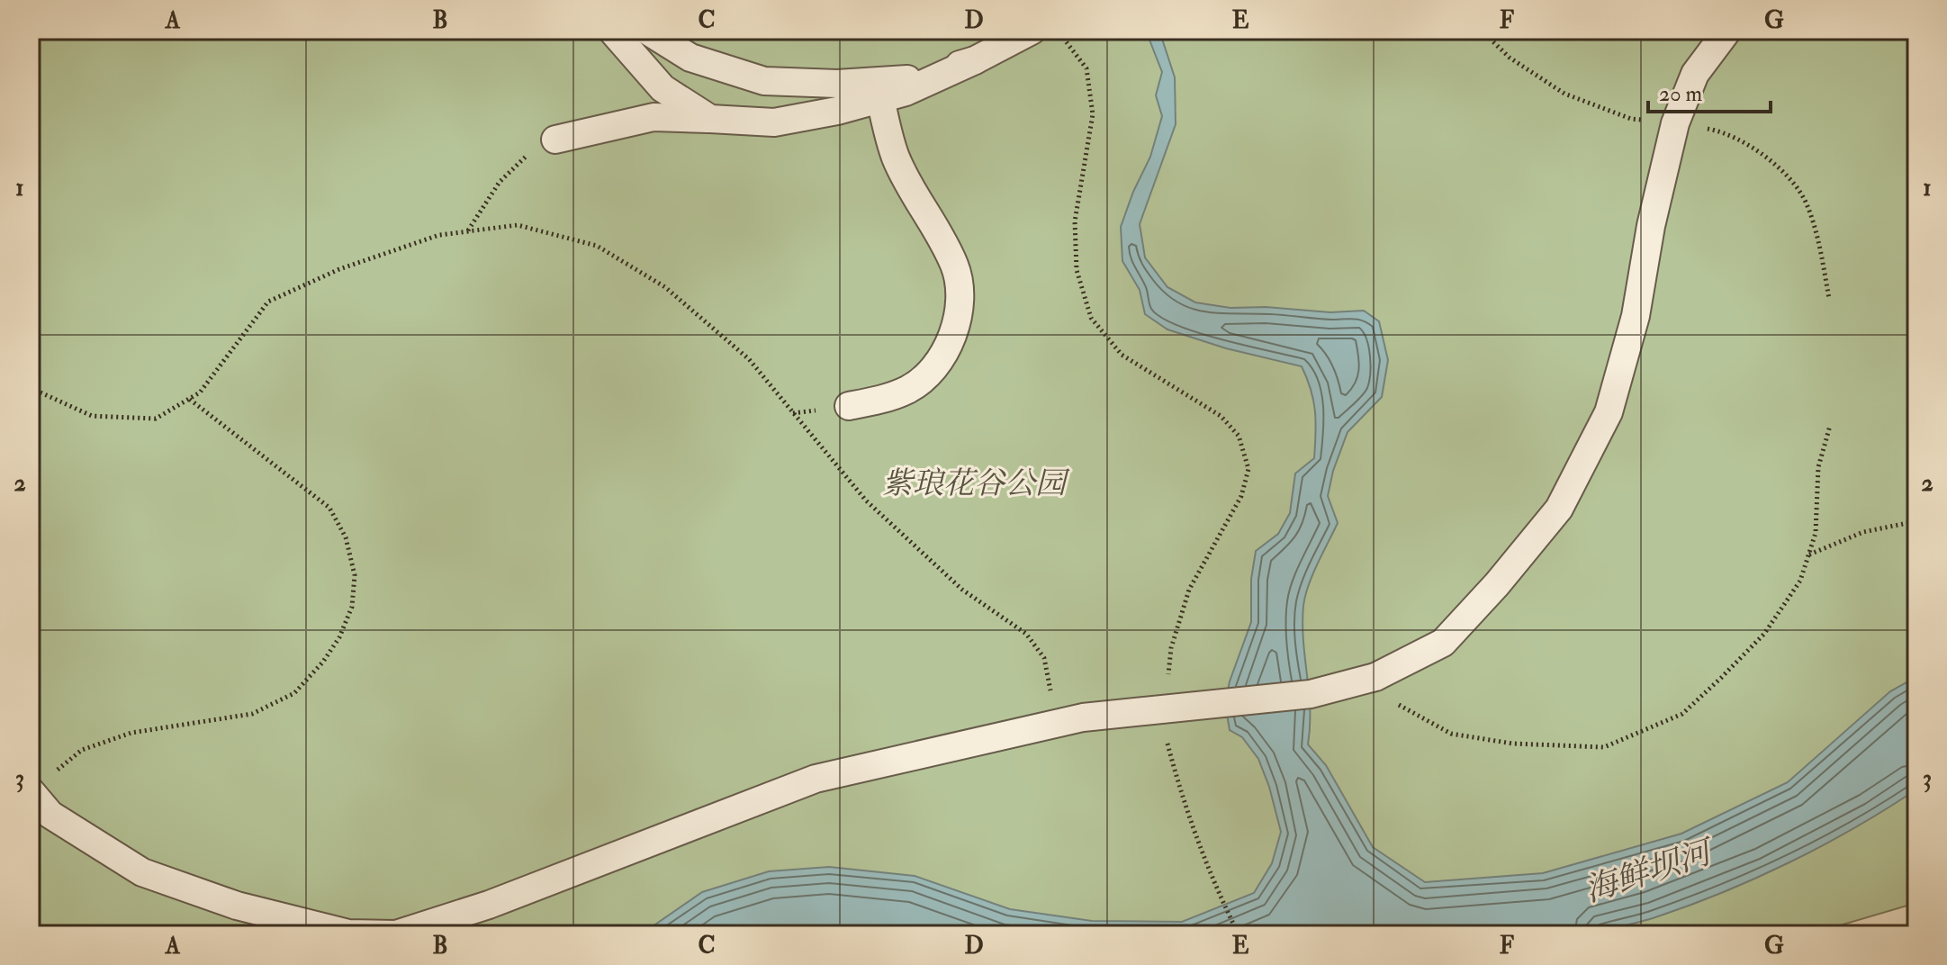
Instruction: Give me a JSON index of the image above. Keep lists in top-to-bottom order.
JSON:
{
  "water": ["海鲜坝河"],
  "parks": ["紫琅花谷公园"],
  "scale_bar": "20 m",
  "grid": {
    "columns": [
      "A",
      "B",
      "C",
      "D",
      "E",
      "F",
      "G"
    ],
    "rows": ["1", "2", "3"]
  }
}
